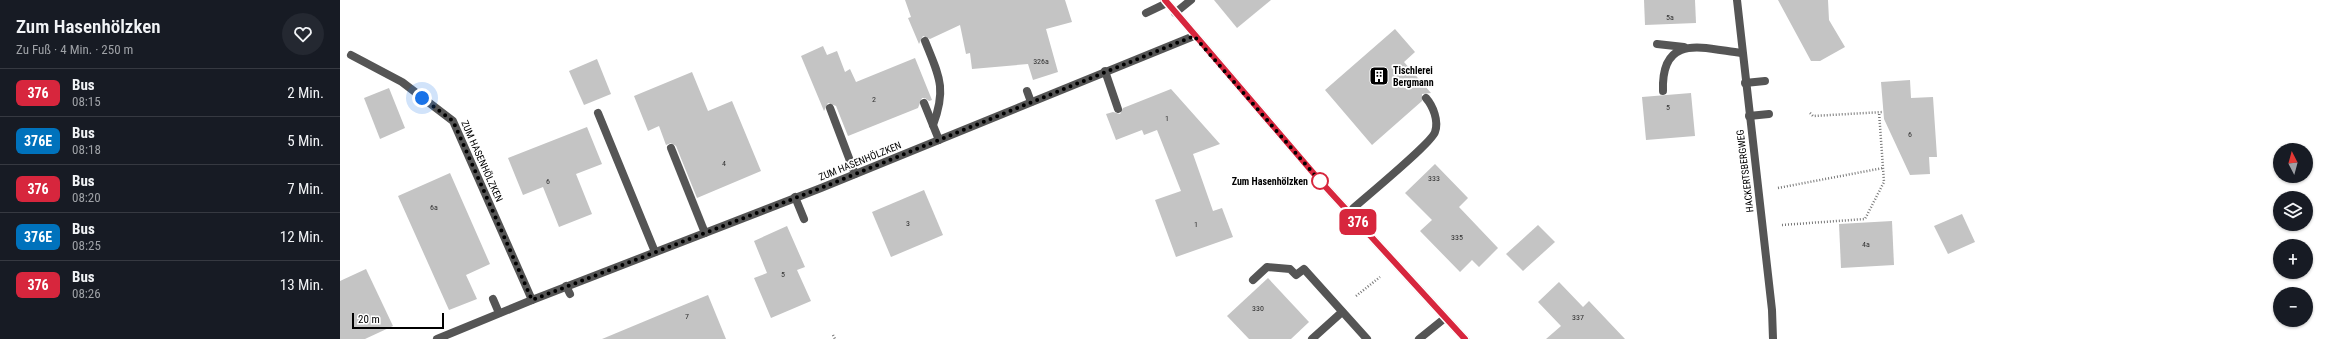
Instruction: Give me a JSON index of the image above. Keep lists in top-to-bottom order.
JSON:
{
  "streets": {
    "street": ["ZUM HASENHÖLZKEN", "HACKERTSBERGWEG"]
  },
  "places": {
    "building": ["Tischlerei Bergmann"],
    "other": ["Zum Hasenhölzken"]
  },
  "lines": ["bus line 376"],
  "house_numbers": [
    "5a",
    "326a",
    "2",
    "5",
    "1",
    "6",
    "4",
    "333",
    "6",
    "6a",
    "3",
    "1",
    "335",
    "4a",
    "5",
    "330",
    "7",
    "337"
  ],
  "scale_bar": "20 m",
  "north": "top",
  "page": {
    "heading": ["Zum Hasenhölzken", "Zu Fuß · 4 Min. · 250 m"],
    "on_map": "376",
    "list": [
      {
        "mark": "376",
        "name": "Bus",
        "note": "08:15",
        "value": "2 Min."
      },
      {
        "mark": "376E",
        "name": "Bus",
        "note": "08:18",
        "value": "5 Min."
      },
      {
        "mark": "376",
        "name": "Bus",
        "note": "08:20",
        "value": "7 Min."
      },
      {
        "mark": "376E",
        "name": "Bus",
        "note": "08:25",
        "value": "12 Min."
      },
      {
        "mark": "376",
        "name": "Bus",
        "note": "08:26",
        "value": "13 Min."
      }
    ],
    "map_buttons": ["+", "−"],
    "scale": "20 m"
  }
}
